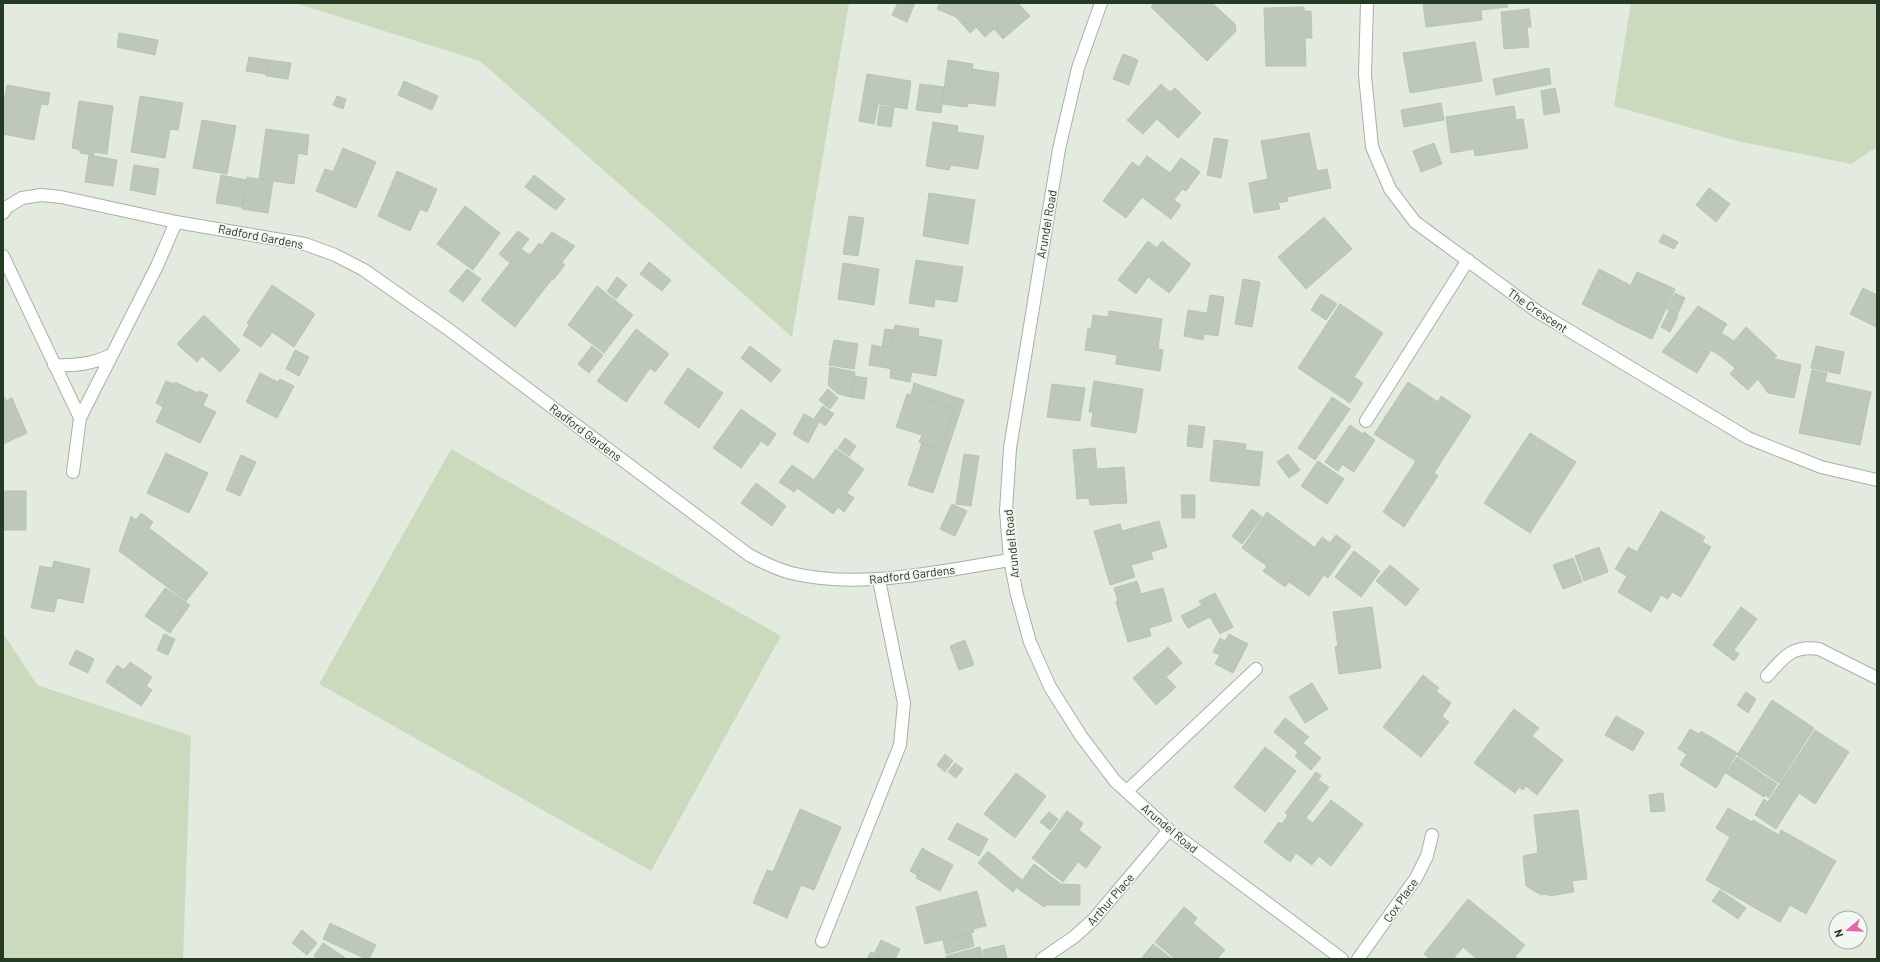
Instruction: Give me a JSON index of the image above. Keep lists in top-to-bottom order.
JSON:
{
  "streets": {
    "street": [
      "Arundel Road",
      "Radford Gardens",
      "The Crescent",
      "Arthur Place",
      "Cox Place"
    ]
  },
  "crossings": [
    ["Arundel Road", "Radford Gardens"],
    ["Arundel Road", "Arthur Place"]
  ],
  "north": "left"
}
